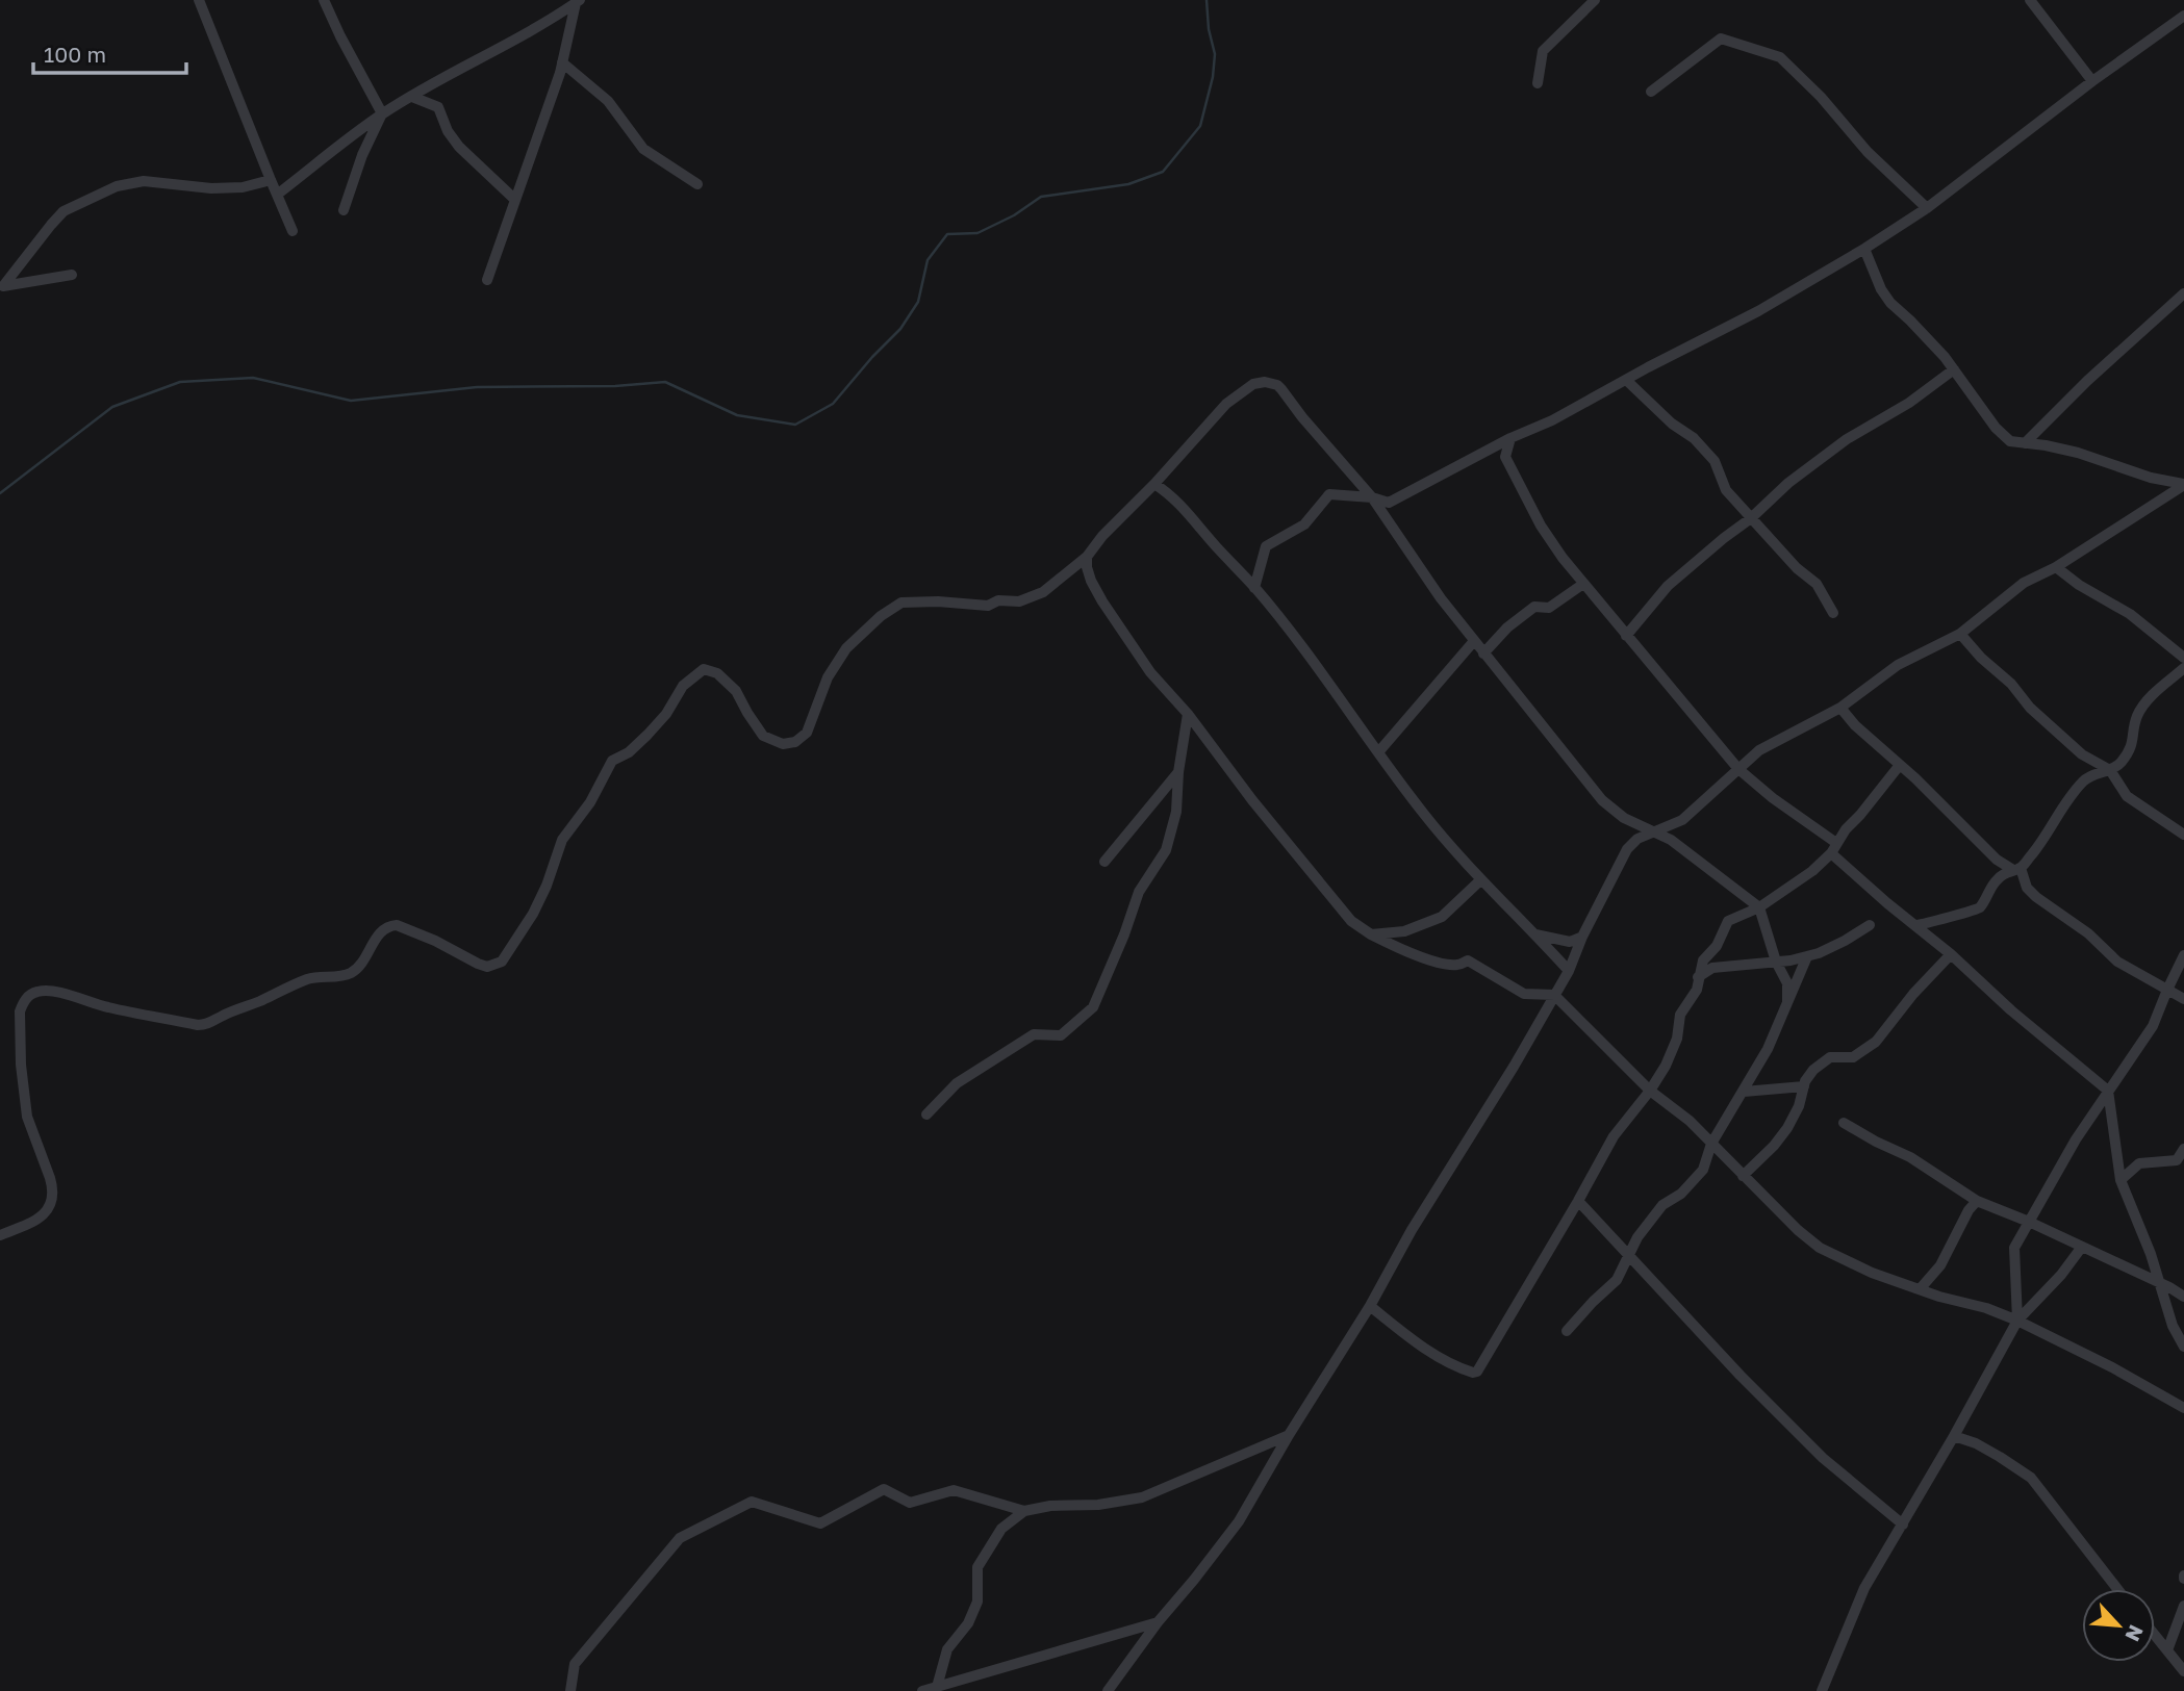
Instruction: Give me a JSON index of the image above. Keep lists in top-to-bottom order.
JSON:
{
  "scale_bar": "100 m",
  "north": "bottom right"
}
